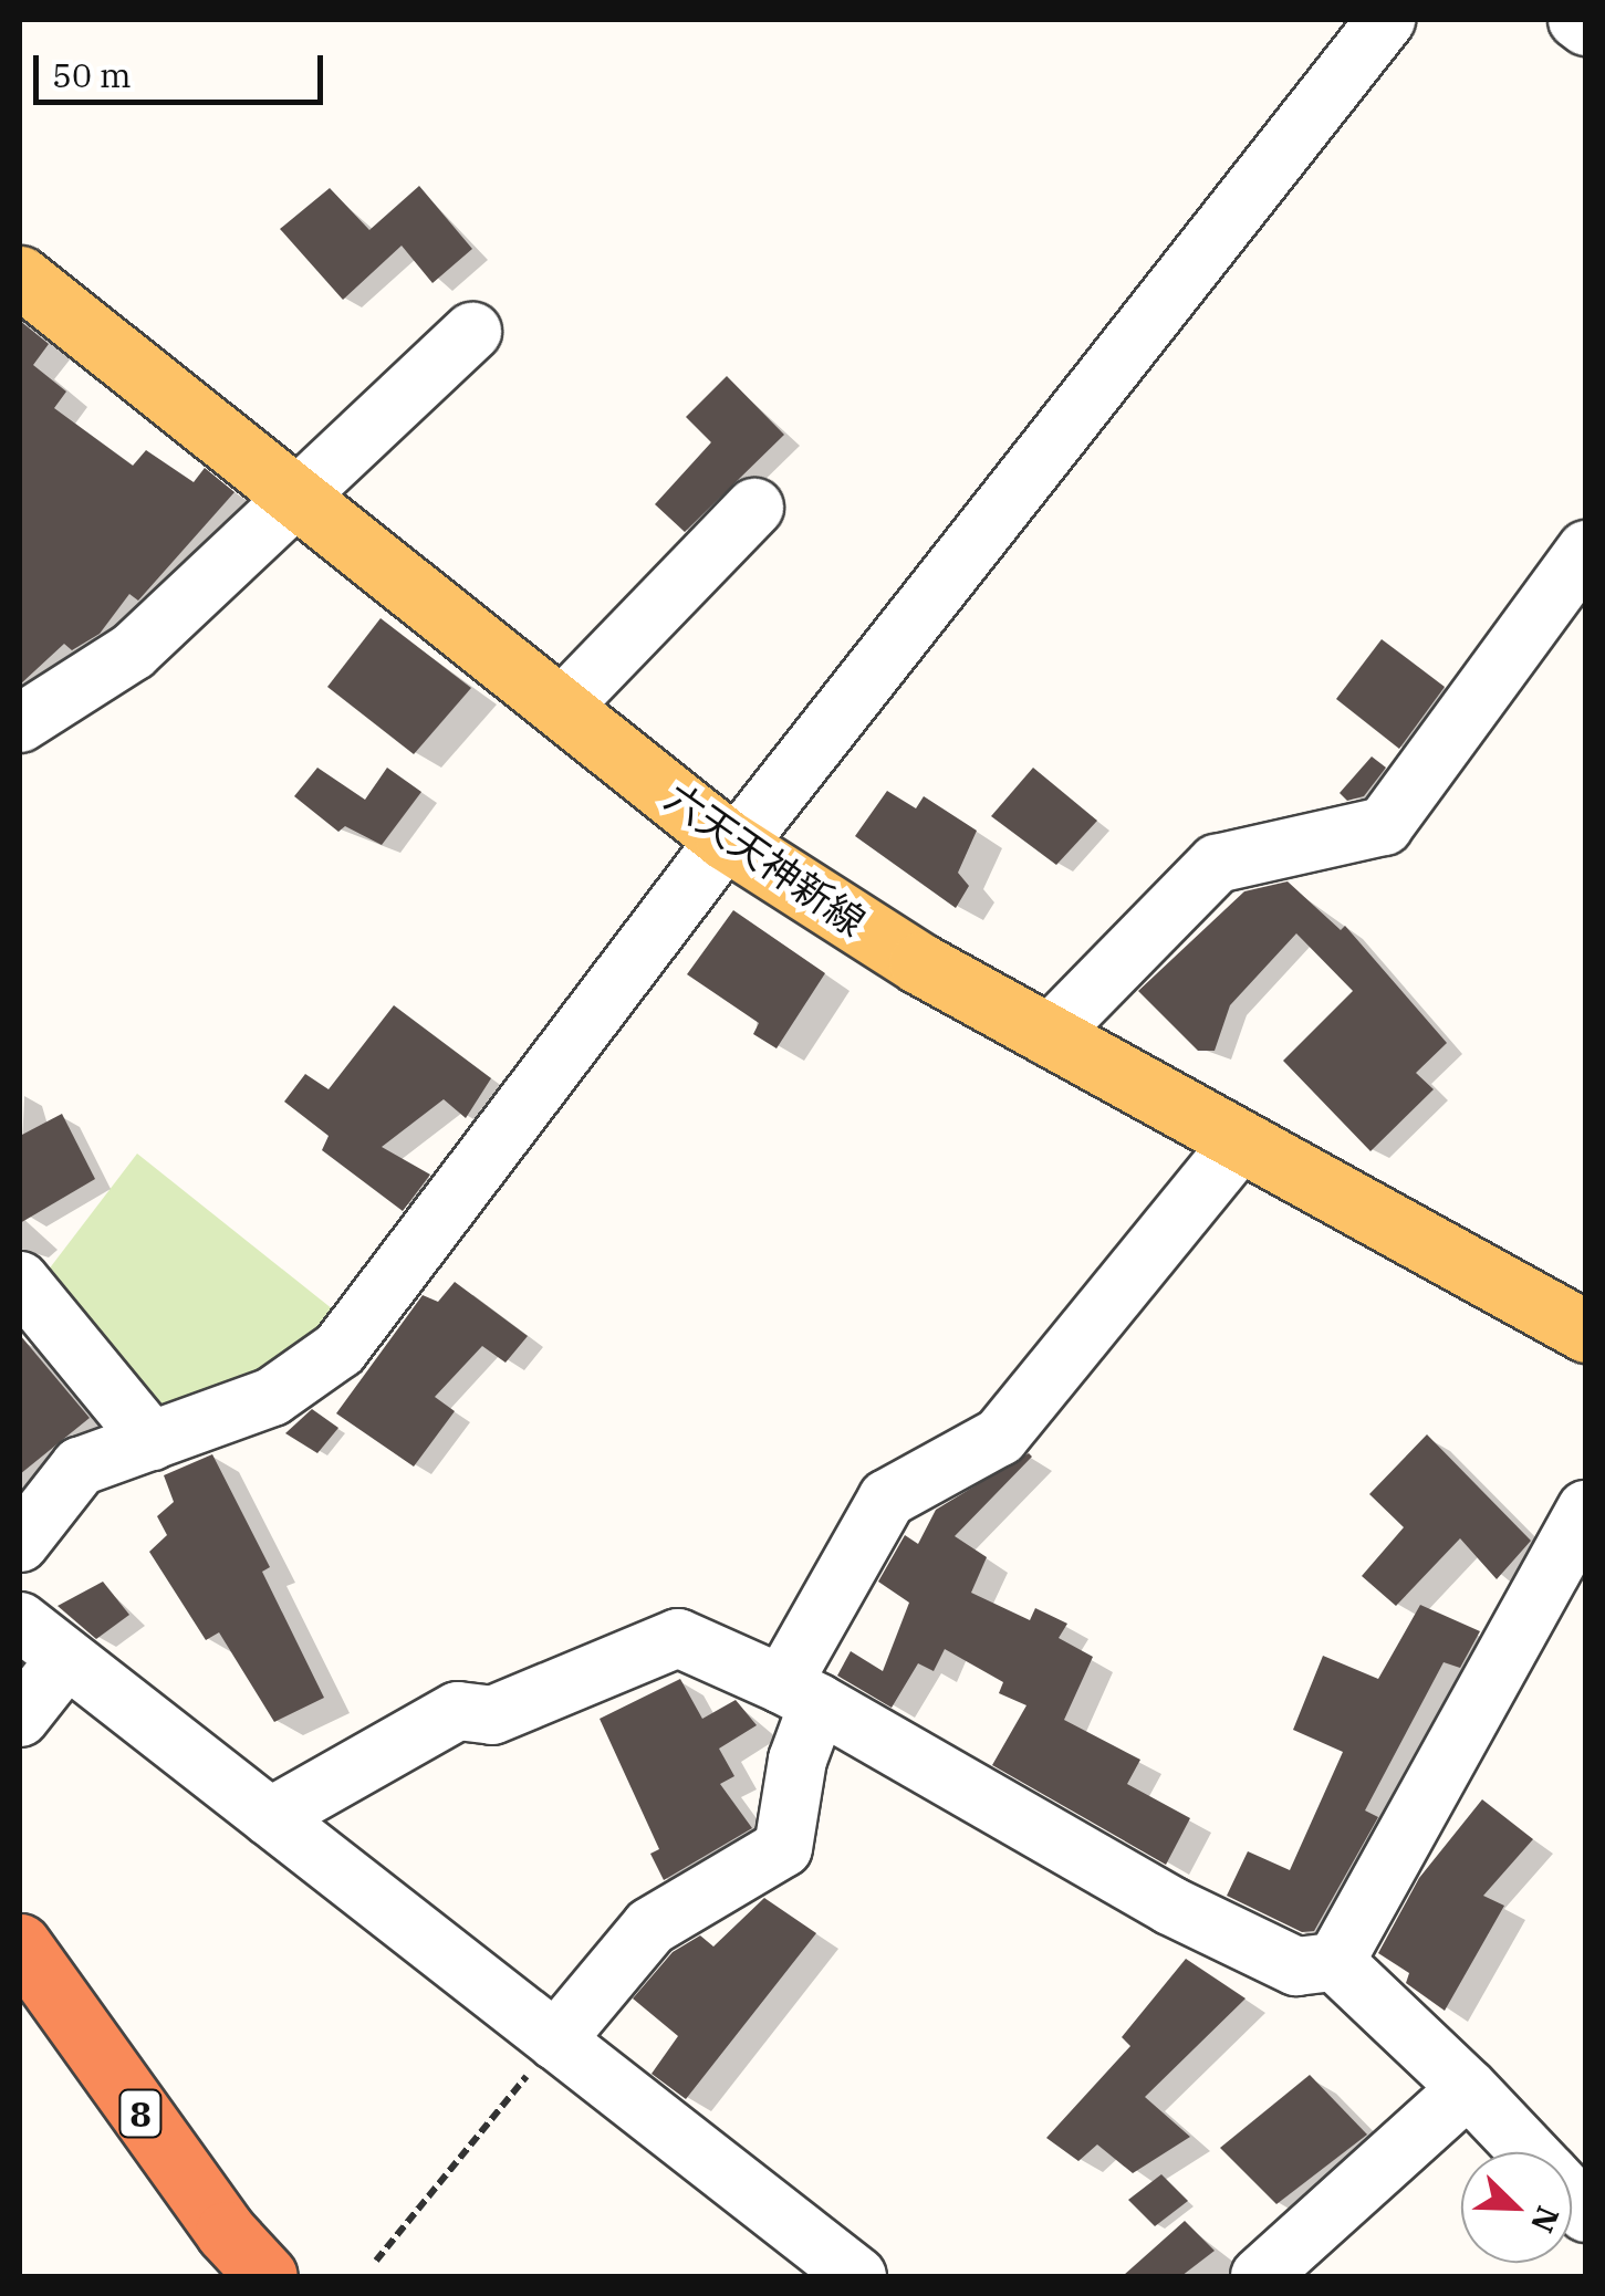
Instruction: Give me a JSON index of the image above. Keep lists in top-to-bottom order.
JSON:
{
  "streets": {
    "highway": ["8"],
    "main road": ["六天天神新線"]
  },
  "scale_bar": "50 m",
  "north": "bottom right"
}
